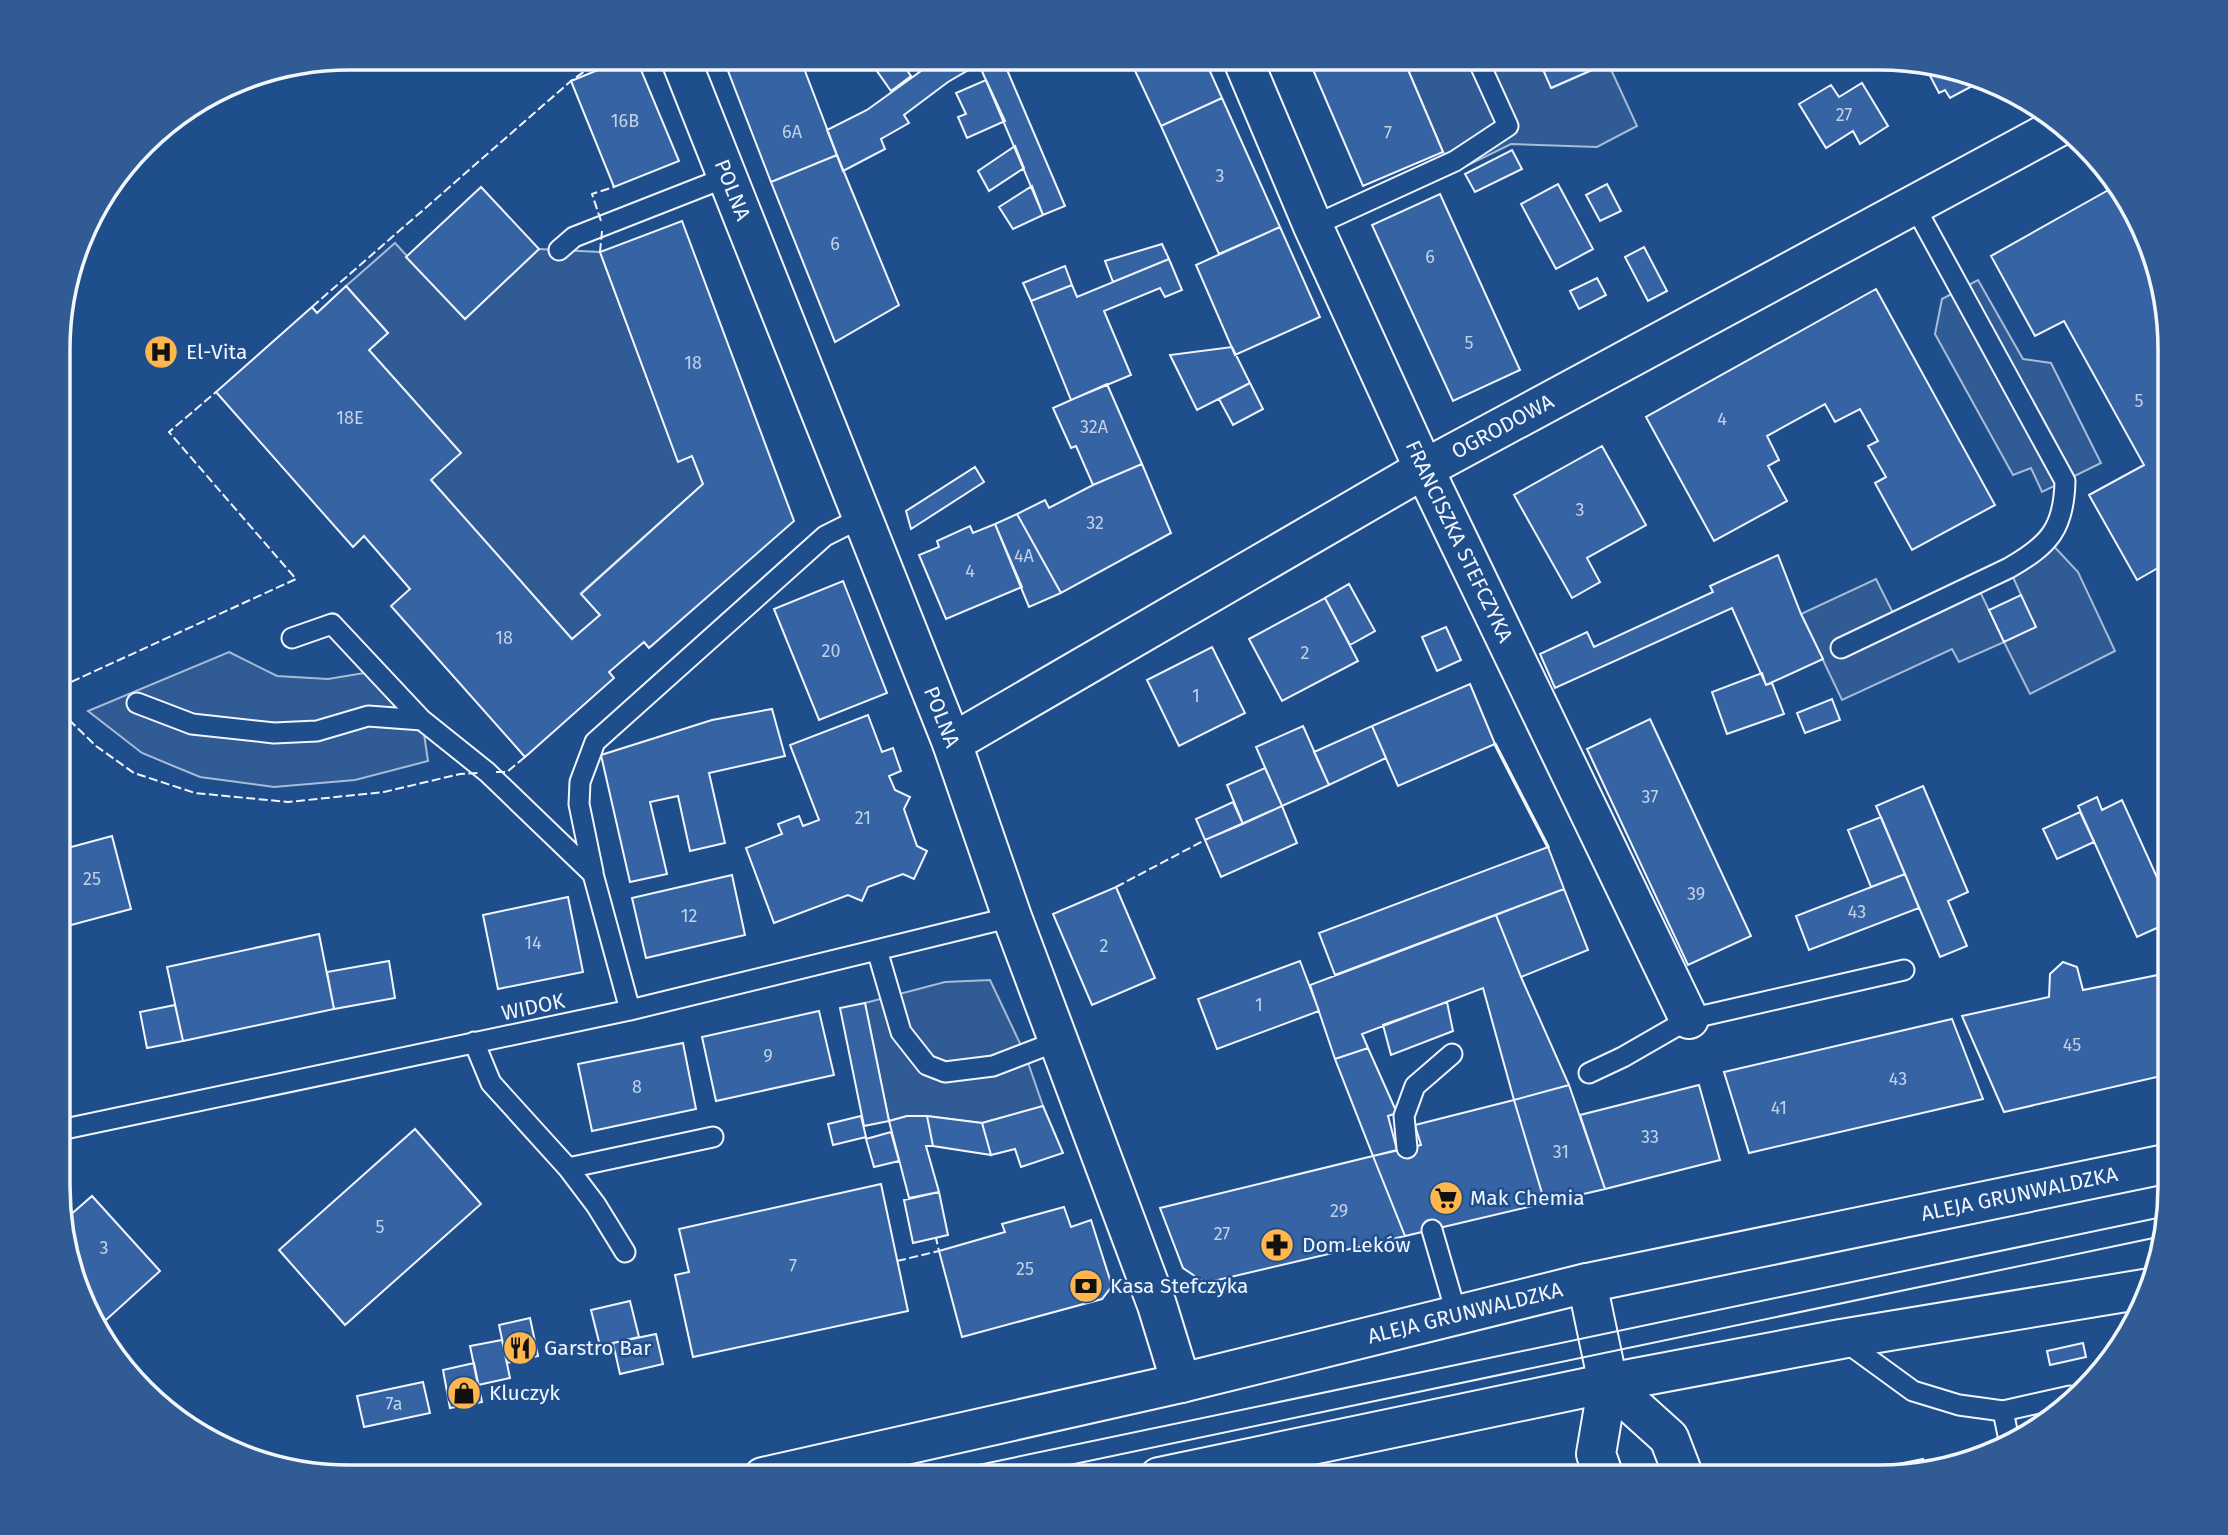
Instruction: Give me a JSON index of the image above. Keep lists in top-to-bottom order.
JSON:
{
  "streets": {
    "street": [
      "POLNA",
      "OGRODOWA",
      "FRANCISZKA STEFCZYKA",
      "ALEJA GRUNWALDZKA"
    ],
    "lane": ["WIDOK"]
  },
  "crossings": [
    ["POLNA", "OGRODOWA"],
    ["POLNA", "WIDOK"],
    ["POLNA", "ALEJA GRUNWALDZKA"],
    ["OGRODOWA", "FRANCISZKA STEFCZYKA"]
  ],
  "places": {
    "hospital": ["El-Vita"],
    "supermarket": ["Mak Chemia"],
    "pharmacy": ["Dom Leków"],
    "bank": ["Kasa Stefczyka"],
    "restaurant": ["Garstro Bar"],
    "shop": ["Kluczyk"]
  },
  "house_numbers": [
    "27",
    "16B",
    "6A",
    "7",
    "3",
    "6",
    "6",
    "5",
    "18",
    "5",
    "18E",
    "4",
    "32A",
    "3",
    "32",
    "4A",
    "4",
    "18",
    "20",
    "2",
    "1",
    "37",
    "21",
    "25",
    "39",
    "43",
    "12",
    "14",
    "2",
    "1",
    "45",
    "9",
    "43",
    "8",
    "41",
    "33",
    "31",
    "29",
    "5",
    "27",
    "3",
    "7",
    "25",
    "7a"
  ]
}
